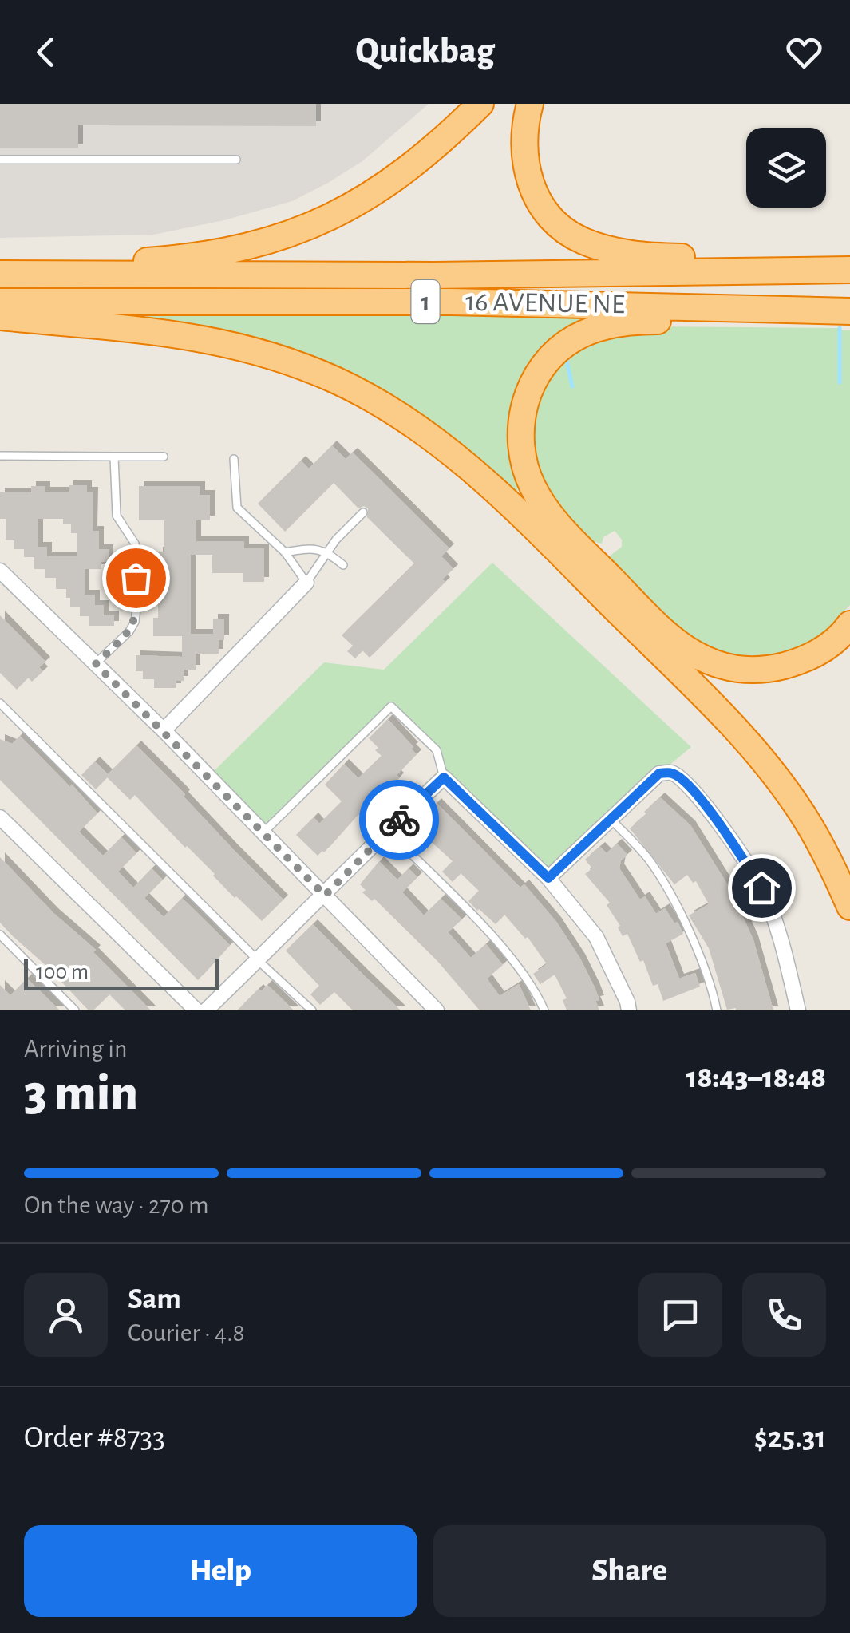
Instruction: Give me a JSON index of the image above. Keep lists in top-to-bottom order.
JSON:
{
  "streets": {
    "highway": ["1", "16 AVENUE NE"]
  },
  "scale_bar": "100 m",
  "page": {
    "header": "Quickbag",
    "scale": "100 m",
    "heading": ["3 min", "Arriving in", "18:43–18:48"],
    "panel": [
      "Sam",
      "Courier · 4.8",
      "Order #8733",
      "$25.31"
    ],
    "bar": "On the way · 270 m",
    "buttons": ["Help", "Share"]
  }
}
